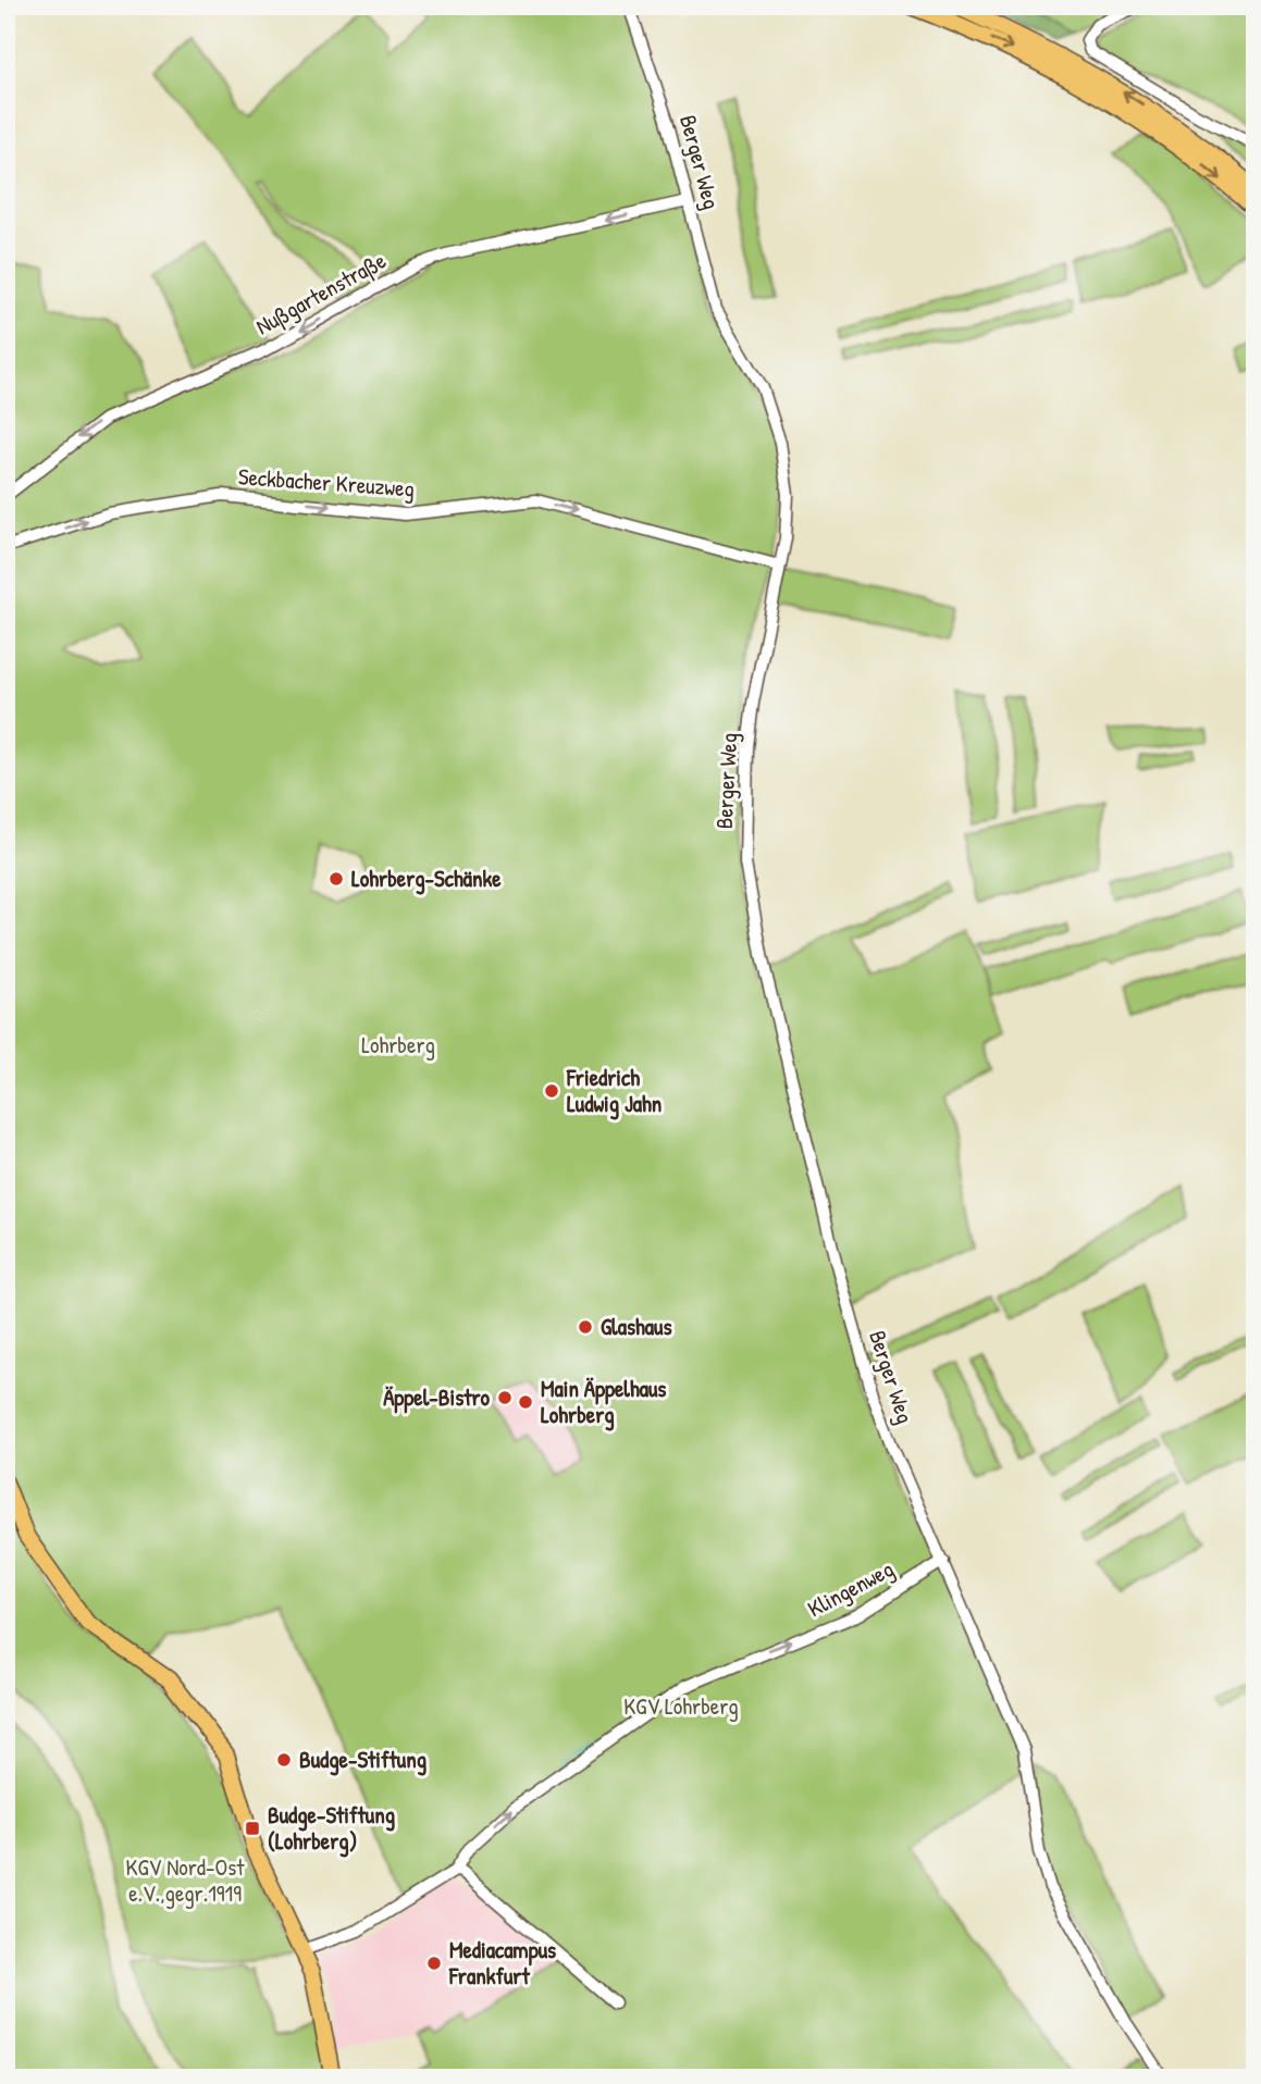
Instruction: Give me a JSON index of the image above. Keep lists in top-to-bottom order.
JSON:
{
  "streets": {
    "street": [
      "Berger Weg",
      "Nußgartenstraße",
      "Seckbacher Kreuzweg",
      "Klingenweg"
    ]
  },
  "crossings": [
    ["Berger Weg", "Nußgartenstraße"],
    ["Berger Weg", "Seckbacher Kreuzweg"],
    ["Berger Weg", "Klingenweg"]
  ],
  "one_way": ["Nußgartenstraße", "Seckbacher Kreuzweg", "Klingenweg"],
  "parks": ["Lohrberg", "KGV Lohrberg", "KGV Nord-Ost e.V.,gegr.1919"],
  "places": {
    "other": [
      "Lohrberg-Schänke",
      "Friedrich Ludwig Jahn",
      "Glashaus",
      "Äppel-Bistro",
      "Main Äppelhaus Lohrberg",
      "Budge-Stiftung",
      "Mediacampus Frankfurt"
    ],
    "transit": ["Budge-Stiftung (Lohrberg)"]
  }
}
